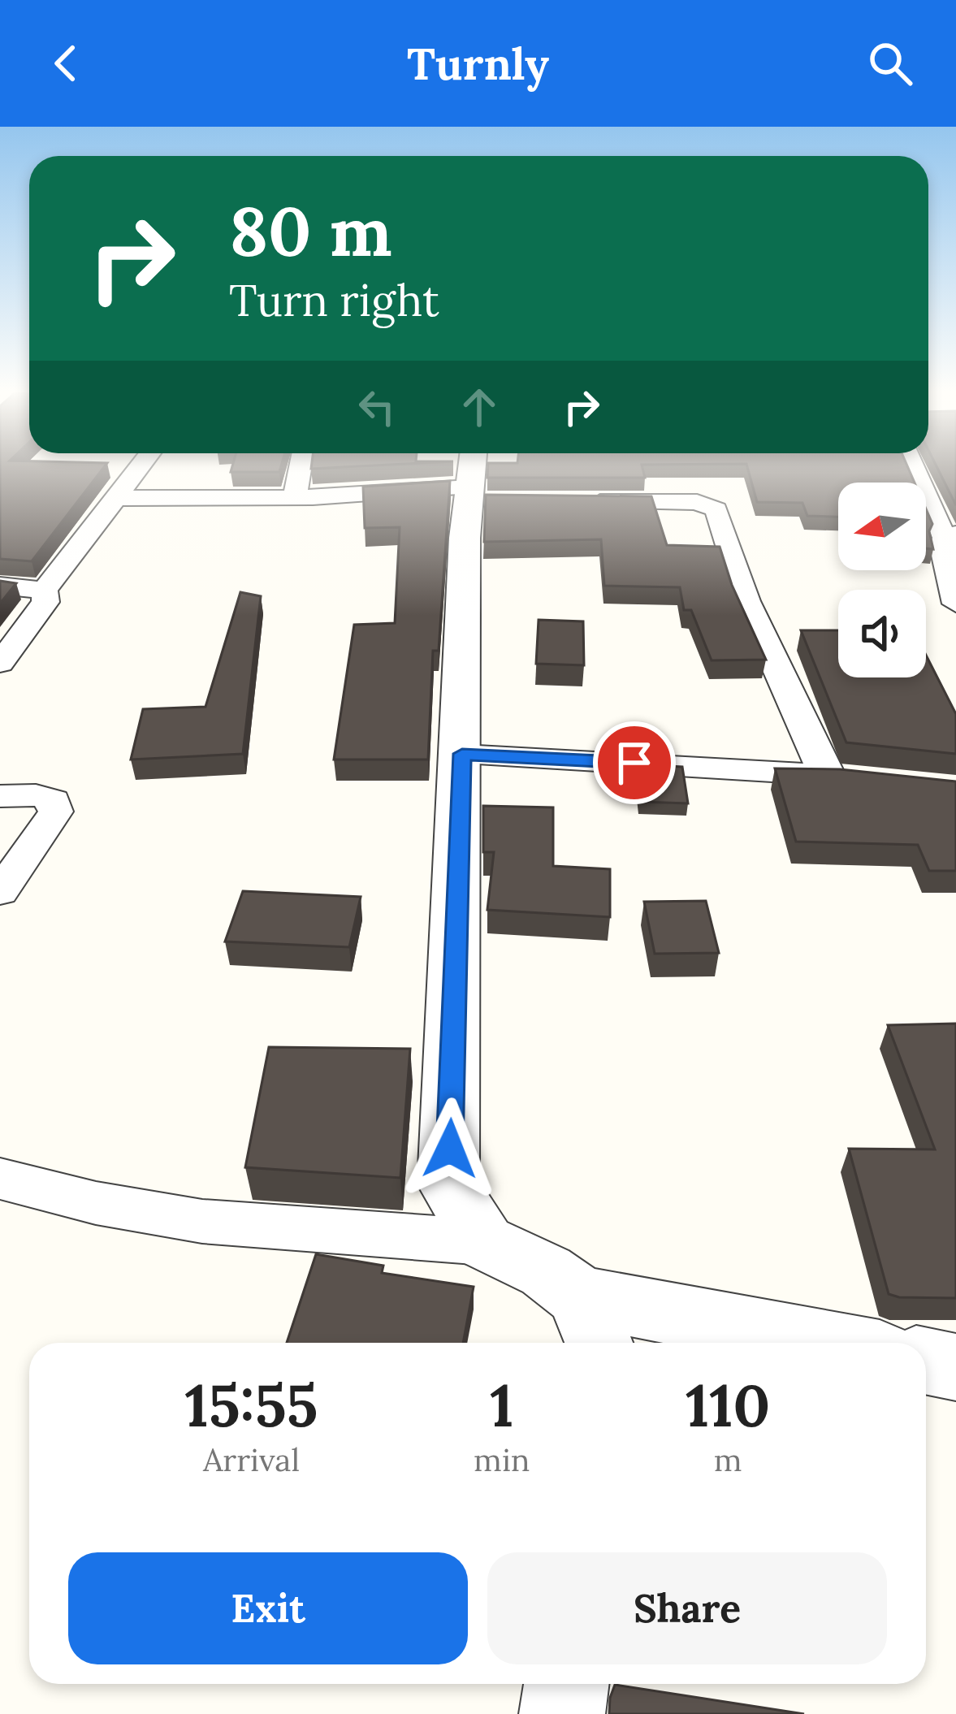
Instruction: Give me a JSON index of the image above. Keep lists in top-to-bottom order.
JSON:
{
  "north": "left",
  "page": {
    "header": "Turnly",
    "turn": ["80 m", "Turn right"],
    "eta": [
      "15:55",
      "Arrival",
      "1",
      "min",
      "110",
      "m"
    ],
    "buttons": ["Exit", "Share"]
  }
}
